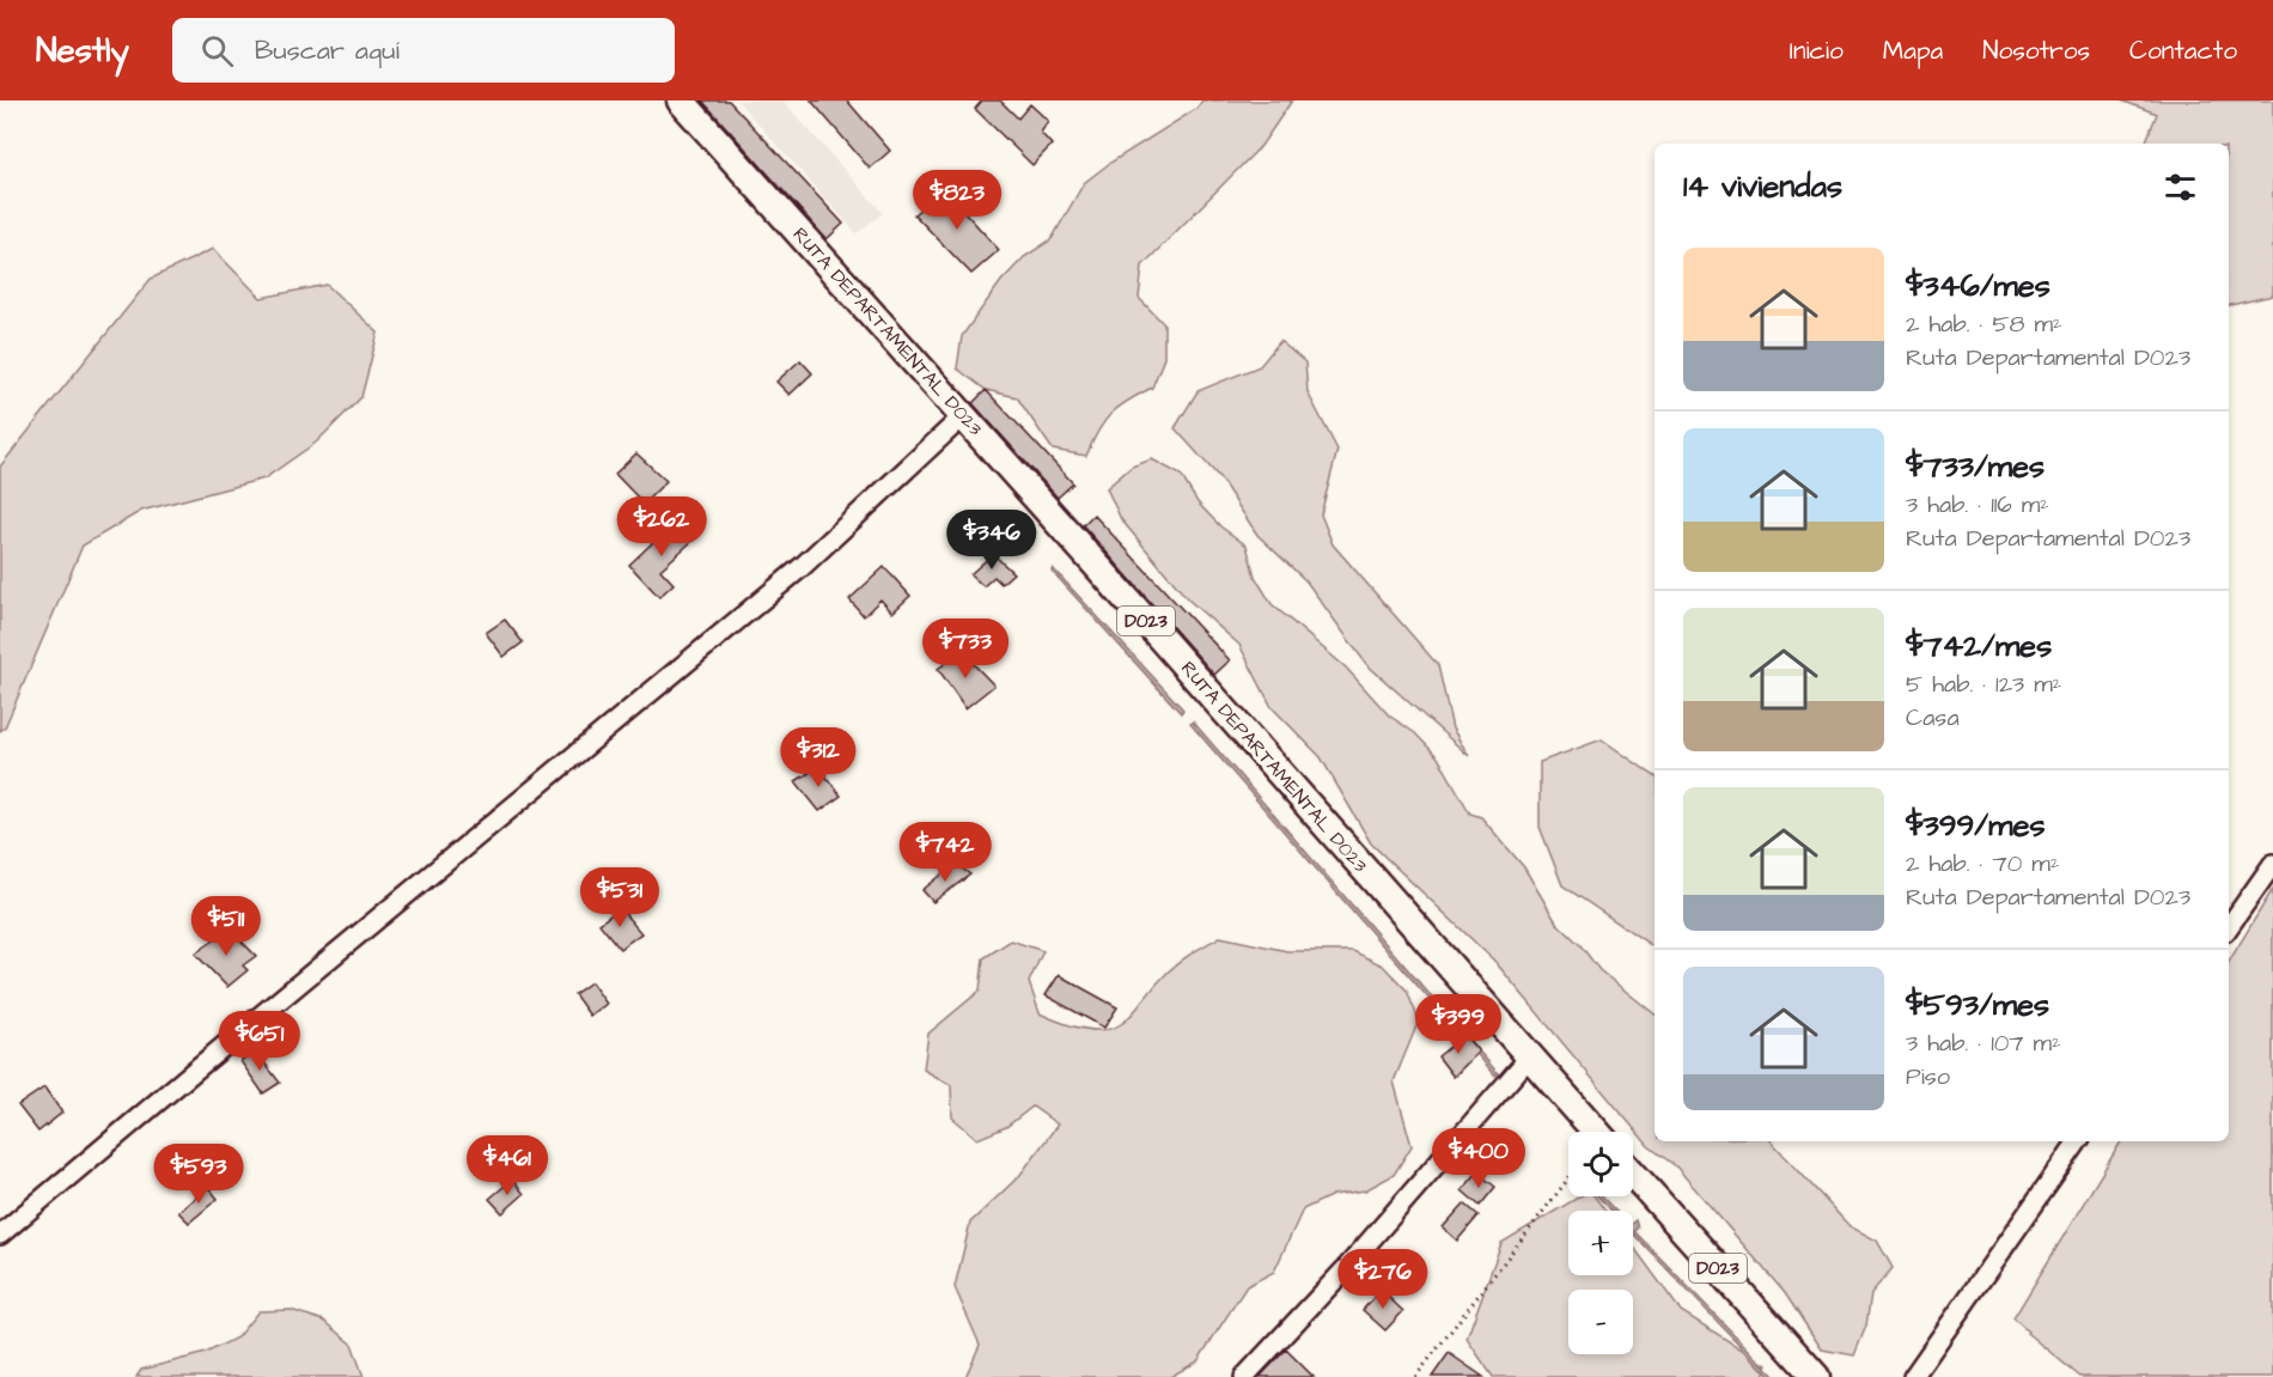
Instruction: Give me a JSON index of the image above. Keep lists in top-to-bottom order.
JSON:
{
  "streets": {
    "main road": ["RUTA DEPARTAMENTAL D023", "D023"]
  },
  "page": {
    "header": "Nestly",
    "search": "Buscar aquí",
    "nav": [
      "Inicio",
      "Mapa",
      "Nosotros",
      "Contacto"
    ],
    "heading": "14 viviendas",
    "price": [
      "$823",
      "$262",
      "$346",
      "$733",
      "$312",
      "$742",
      "$531",
      "$511",
      "$399",
      "$651",
      "$400",
      "$461",
      "$593",
      "$276"
    ],
    "list": [
      {
        "name": "$346/mes",
        "note": "2 hab. · 58 m² · Ruta Departamental D023"
      },
      {
        "name": "$733/mes",
        "note": "3 hab. · 116 m² · Ruta Departamental D023"
      },
      {
        "name": "$742/mes",
        "note": "5 hab. · 123 m² · Casa"
      },
      {
        "name": "$399/mes",
        "note": "2 hab. · 70 m² · Ruta Departamental D023"
      },
      {
        "name": "$593/mes",
        "note": "3 hab. · 107 m² · Piso"
      }
    ],
    "map_buttons": ["+", "−"]
  }
}
